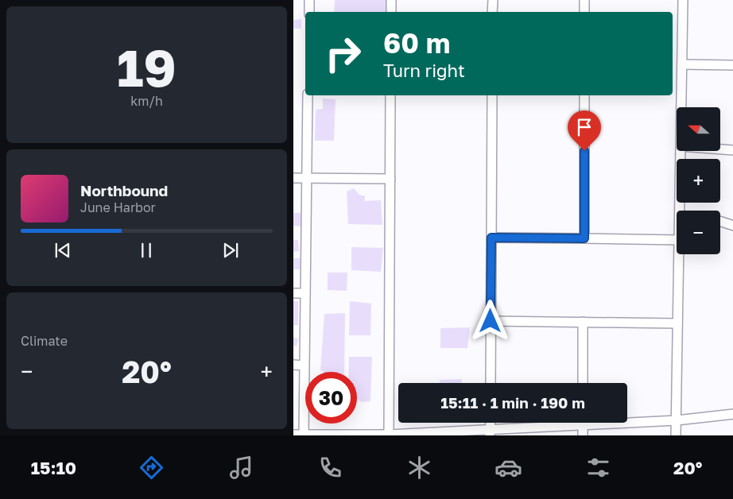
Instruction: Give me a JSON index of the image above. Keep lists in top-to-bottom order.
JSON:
{
  "north": "left",
  "page": {
    "tile": [
      ["19", "km/h"],
      "Climate"
    ],
    "turn": ["60 m", "Turn right"],
    "map_buttons": ["+", "−"],
    "song": ["Northbound", "June Harbor"],
    "heat": ["−", "20°", "+"],
    "limit": "30",
    "trip": "15:11 · 1 min · 190 m",
    "tabs": ["15:10", "20°"]
  }
}
